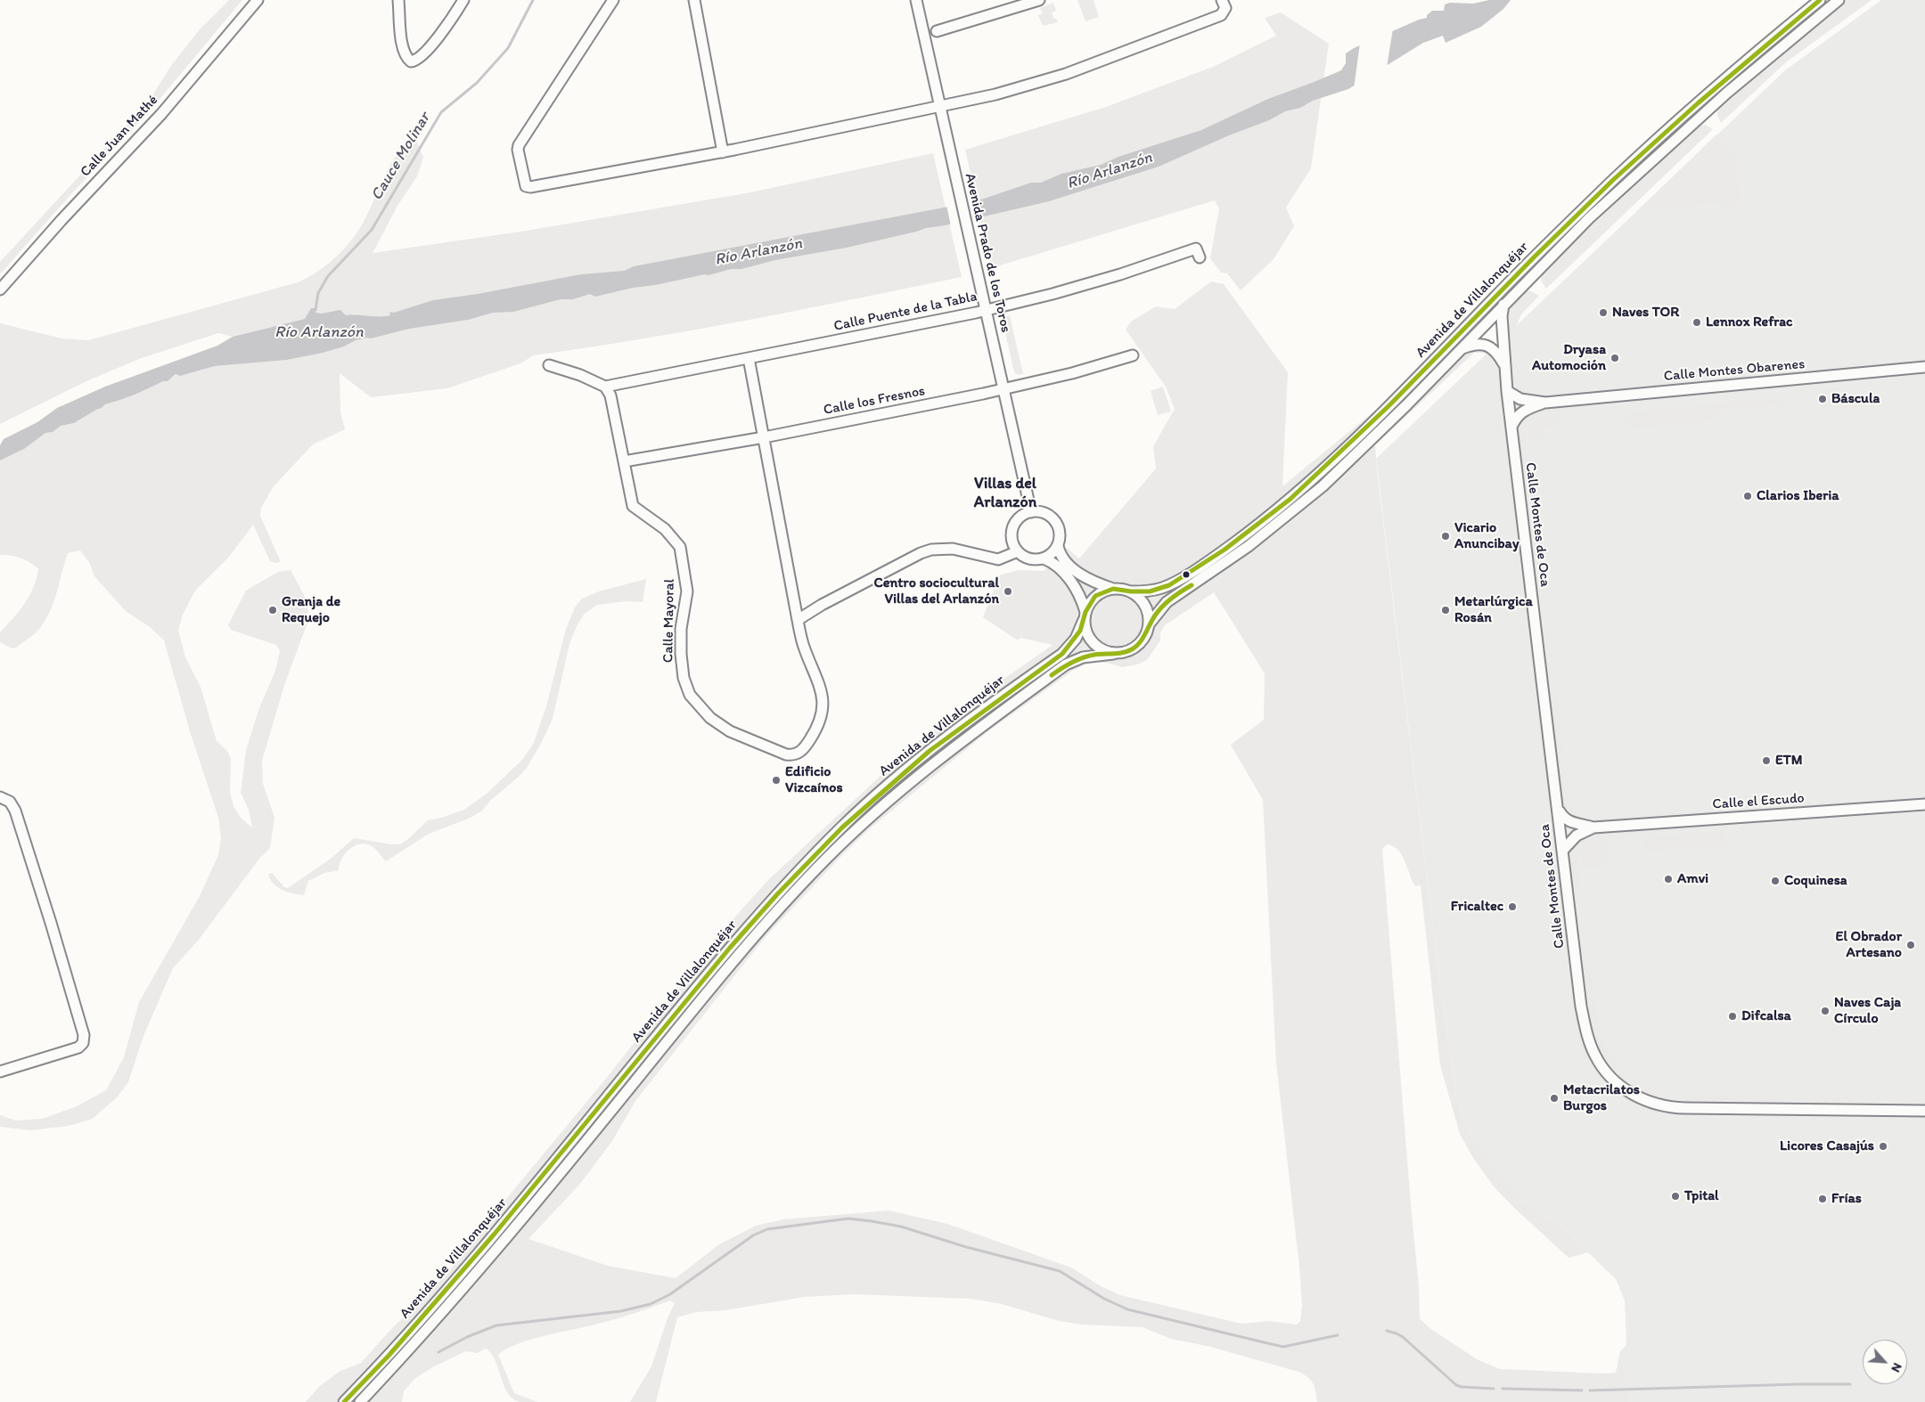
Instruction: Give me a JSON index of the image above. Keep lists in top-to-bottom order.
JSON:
{
  "streets": {
    "street": [
      "Calle Juan Mathé",
      "Avenida Prado de los Toros",
      "Avenida de Villalonquéjar",
      "Calle Puente de la Tabla",
      "Calle Montes Obarenes",
      "Calle los Fresnos",
      "Calle Montes de Oca",
      "Calle Mayoral",
      "Calle el Escudo"
    ]
  },
  "crossings": [
    ["Avenida Prado de los Toros", "Calle Puente de la Tabla"],
    ["Avenida Prado de los Toros", "Calle los Fresnos"],
    ["Avenida de Villalonquéjar", "Calle Montes de Oca"],
    ["Calle Puente de la Tabla", "Calle Mayoral"],
    ["Calle Montes Obarenes", "Calle Montes de Oca"],
    ["Calle los Fresnos", "Calle Mayoral"],
    ["Calle Montes de Oca", "Calle el Escudo"]
  ],
  "districts": ["Villas del Arlanzón"],
  "water": ["Cauce Molinar", "Río Arlanzón"],
  "places": [
    "Naves TOR",
    "Lennox Refrac",
    "Dryasa Automoción",
    "Báscula",
    "Clarios Iberia",
    "Vicario Anuncibay",
    "Centro sociocultural Villas del Arlanzón",
    "Granja de Requejo",
    "Metarlúrgica Rosán",
    "ETM",
    "Edificio Vizcaínos",
    "Amvi",
    "Coquinesa",
    "Fricaltec",
    "El Obrador Artesano",
    "Naves Caja Círculo",
    "Difcalsa",
    "Metacrilatos Burgos",
    "Licores Casajús",
    "Tpital",
    "Frías"
  ],
  "north": "bottom right"
}
